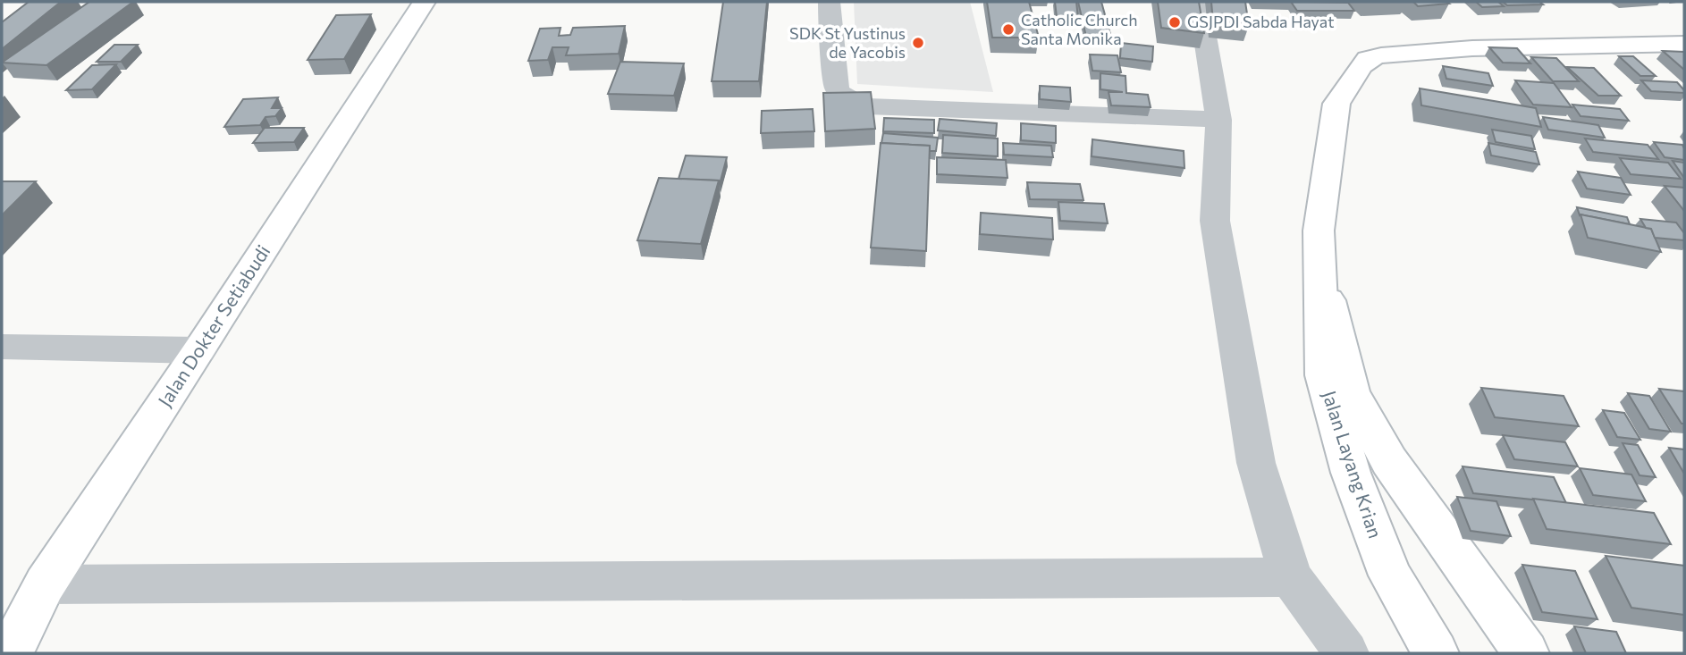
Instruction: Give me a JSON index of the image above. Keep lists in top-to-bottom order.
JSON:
{
  "streets": {
    "main road": ["Jalan Dokter Setiabudi", "Jalan Layang Krian"]
  },
  "places": ["GSJPDI Sabda Hayat", "Catholic Church Santa Monika", "SDK St Yustinus de Yacobis"]
}
